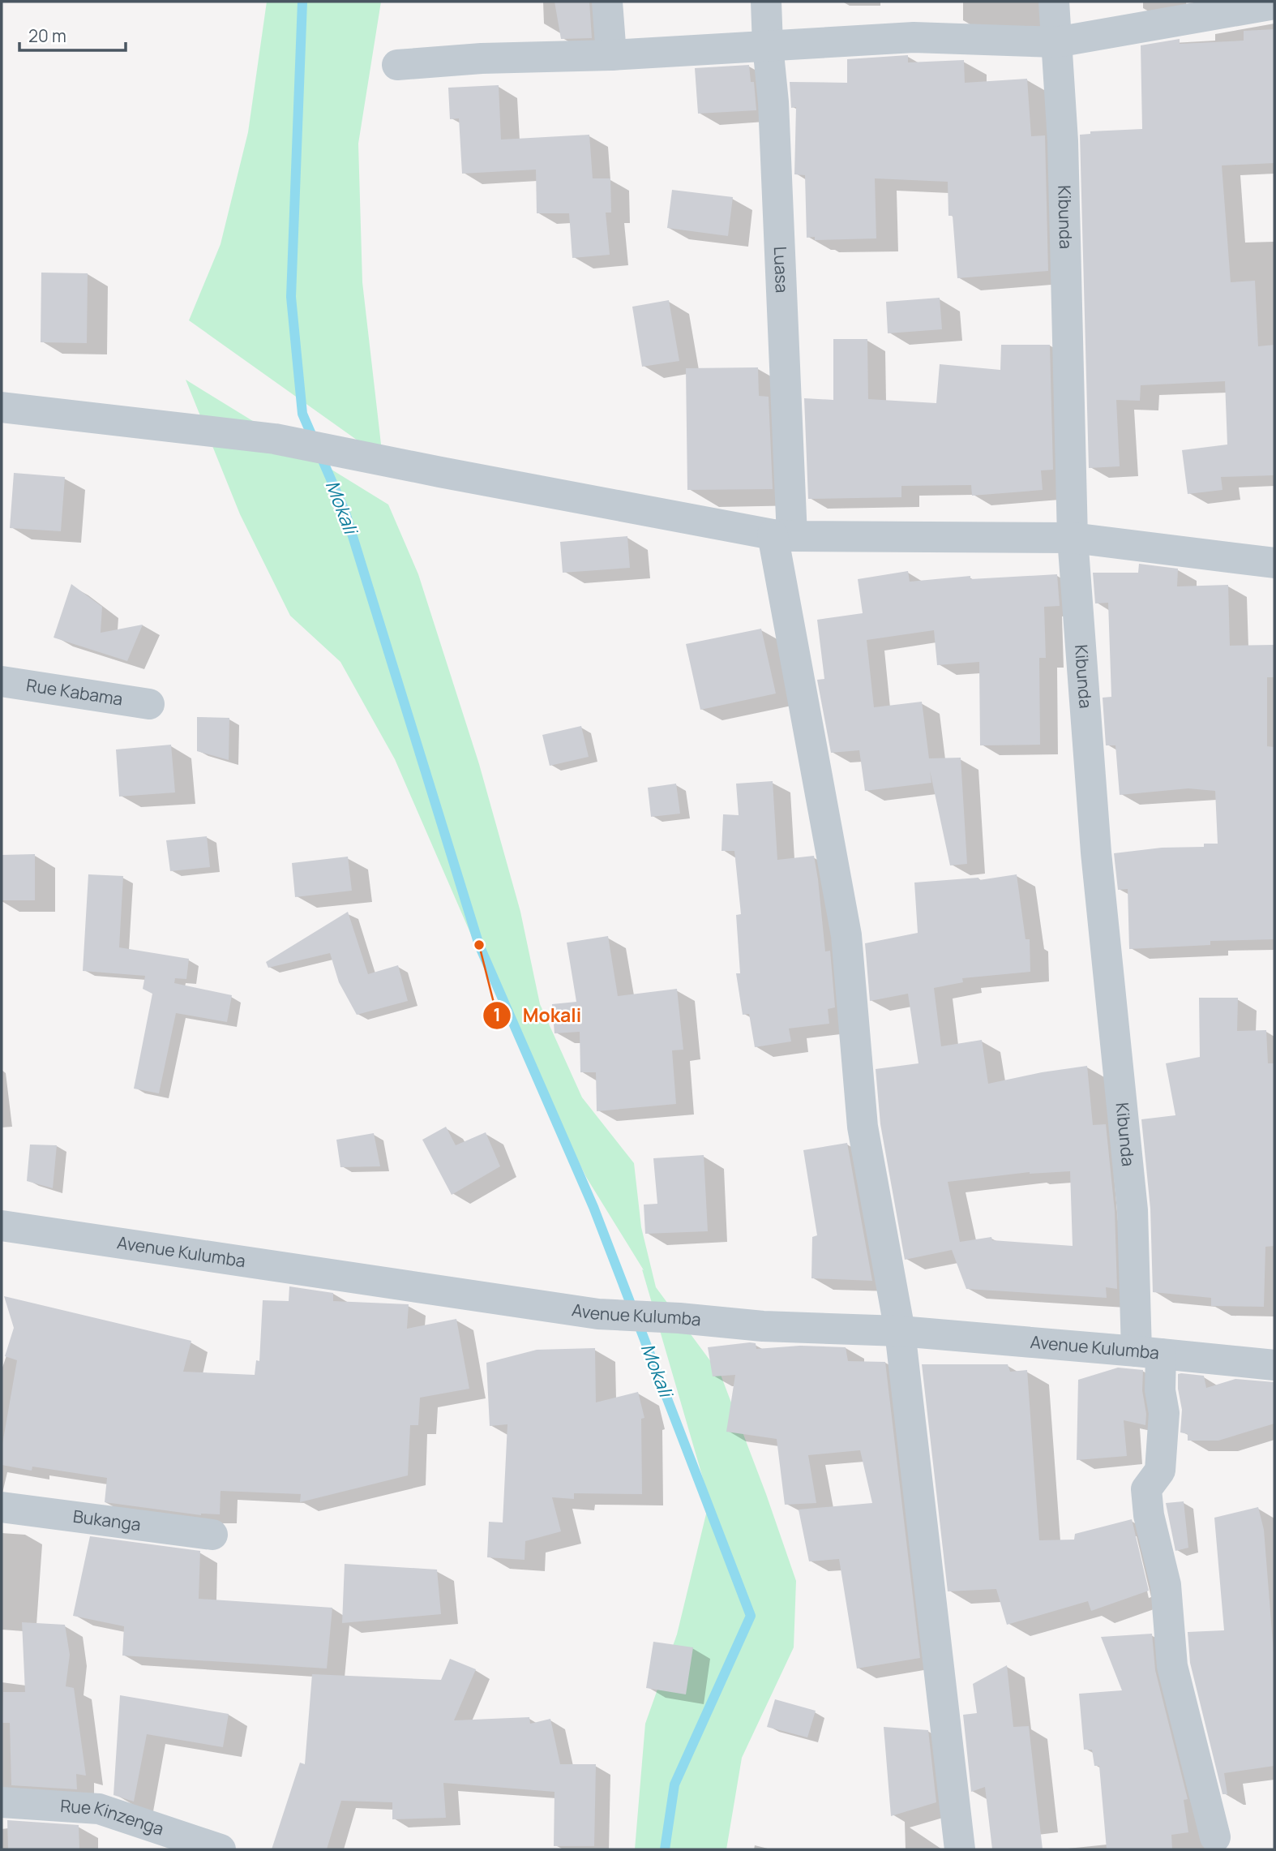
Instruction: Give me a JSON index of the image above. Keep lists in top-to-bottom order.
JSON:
{
  "streets": {
    "street": [
      "Kibunda",
      "Luasa",
      "Rue Kabama",
      "Avenue Kulumba",
      "Bukanga",
      "Rue Kinzenga"
    ]
  },
  "crossings": [
    ["Kibunda", "Avenue Kulumba"],
    ["Luasa", "Avenue Kulumba"]
  ],
  "water": ["Mokali"],
  "places": ["Mokali"],
  "scale_bar": "20 m"
}
